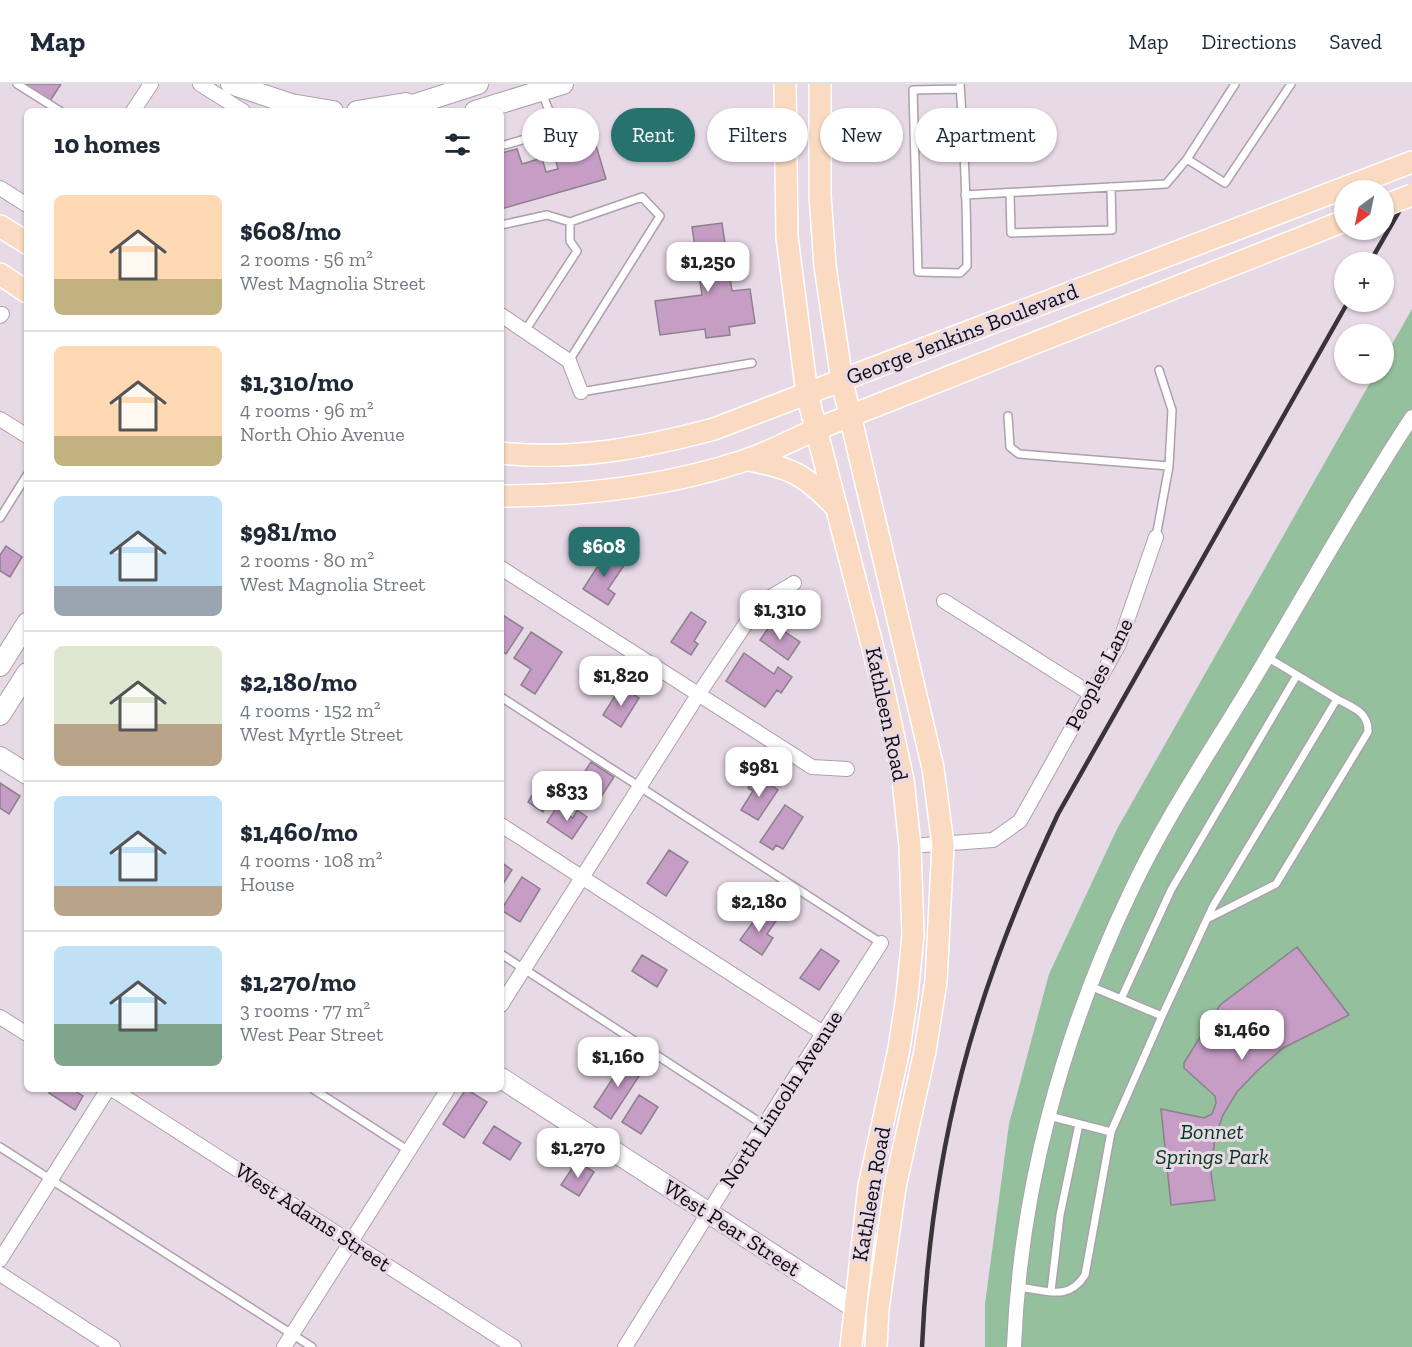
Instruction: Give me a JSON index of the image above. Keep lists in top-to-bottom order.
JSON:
{
  "streets": {
    "main road": ["George Jenkins Boulevard", "Kathleen Road"],
    "street": [
      "Peoples Lane",
      "North Lincoln Avenue",
      "West Adams Street",
      "West Pear Street"
    ]
  },
  "crossings": [
    ["George Jenkins Boulevard", "Kathleen Road"],
    ["Peoples Lane", "Kathleen Road"],
    ["Kathleen Road", "West Pear Street"],
    ["North Lincoln Avenue", "West Pear Street"]
  ],
  "parks": ["Bonnet Springs Park"],
  "north": "bottom left",
  "page": {
    "header": "Map",
    "nav": ["Map", "Directions", "Saved"],
    "chip": [
      "Buy",
      "Rent",
      "Filters",
      "New",
      "Apartment"
    ],
    "heading": "10 homes",
    "map_buttons": ["+", "−"],
    "list": [
      {
        "name": "$608/mo",
        "note": "2 rooms · 56 m² · West Magnolia Street"
      },
      {
        "name": "$1,310/mo",
        "note": "4 rooms · 96 m² · North Ohio Avenue"
      },
      {
        "name": "$981/mo",
        "note": "2 rooms · 80 m² · West Magnolia Street"
      },
      {
        "name": "$2,180/mo",
        "note": "4 rooms · 152 m² · West Myrtle Street"
      },
      {
        "name": "$1,460/mo",
        "note": "4 rooms · 108 m² · House"
      },
      {
        "name": "$1,270/mo",
        "note": "3 rooms · 77 m² · West Pear Street"
      }
    ],
    "price": [
      "$1,250",
      "$608",
      "$1,310",
      "$1,820",
      "$981",
      "$833",
      "$2,180",
      "$1,460",
      "$1,160",
      "$1,270"
    ]
  }
}
